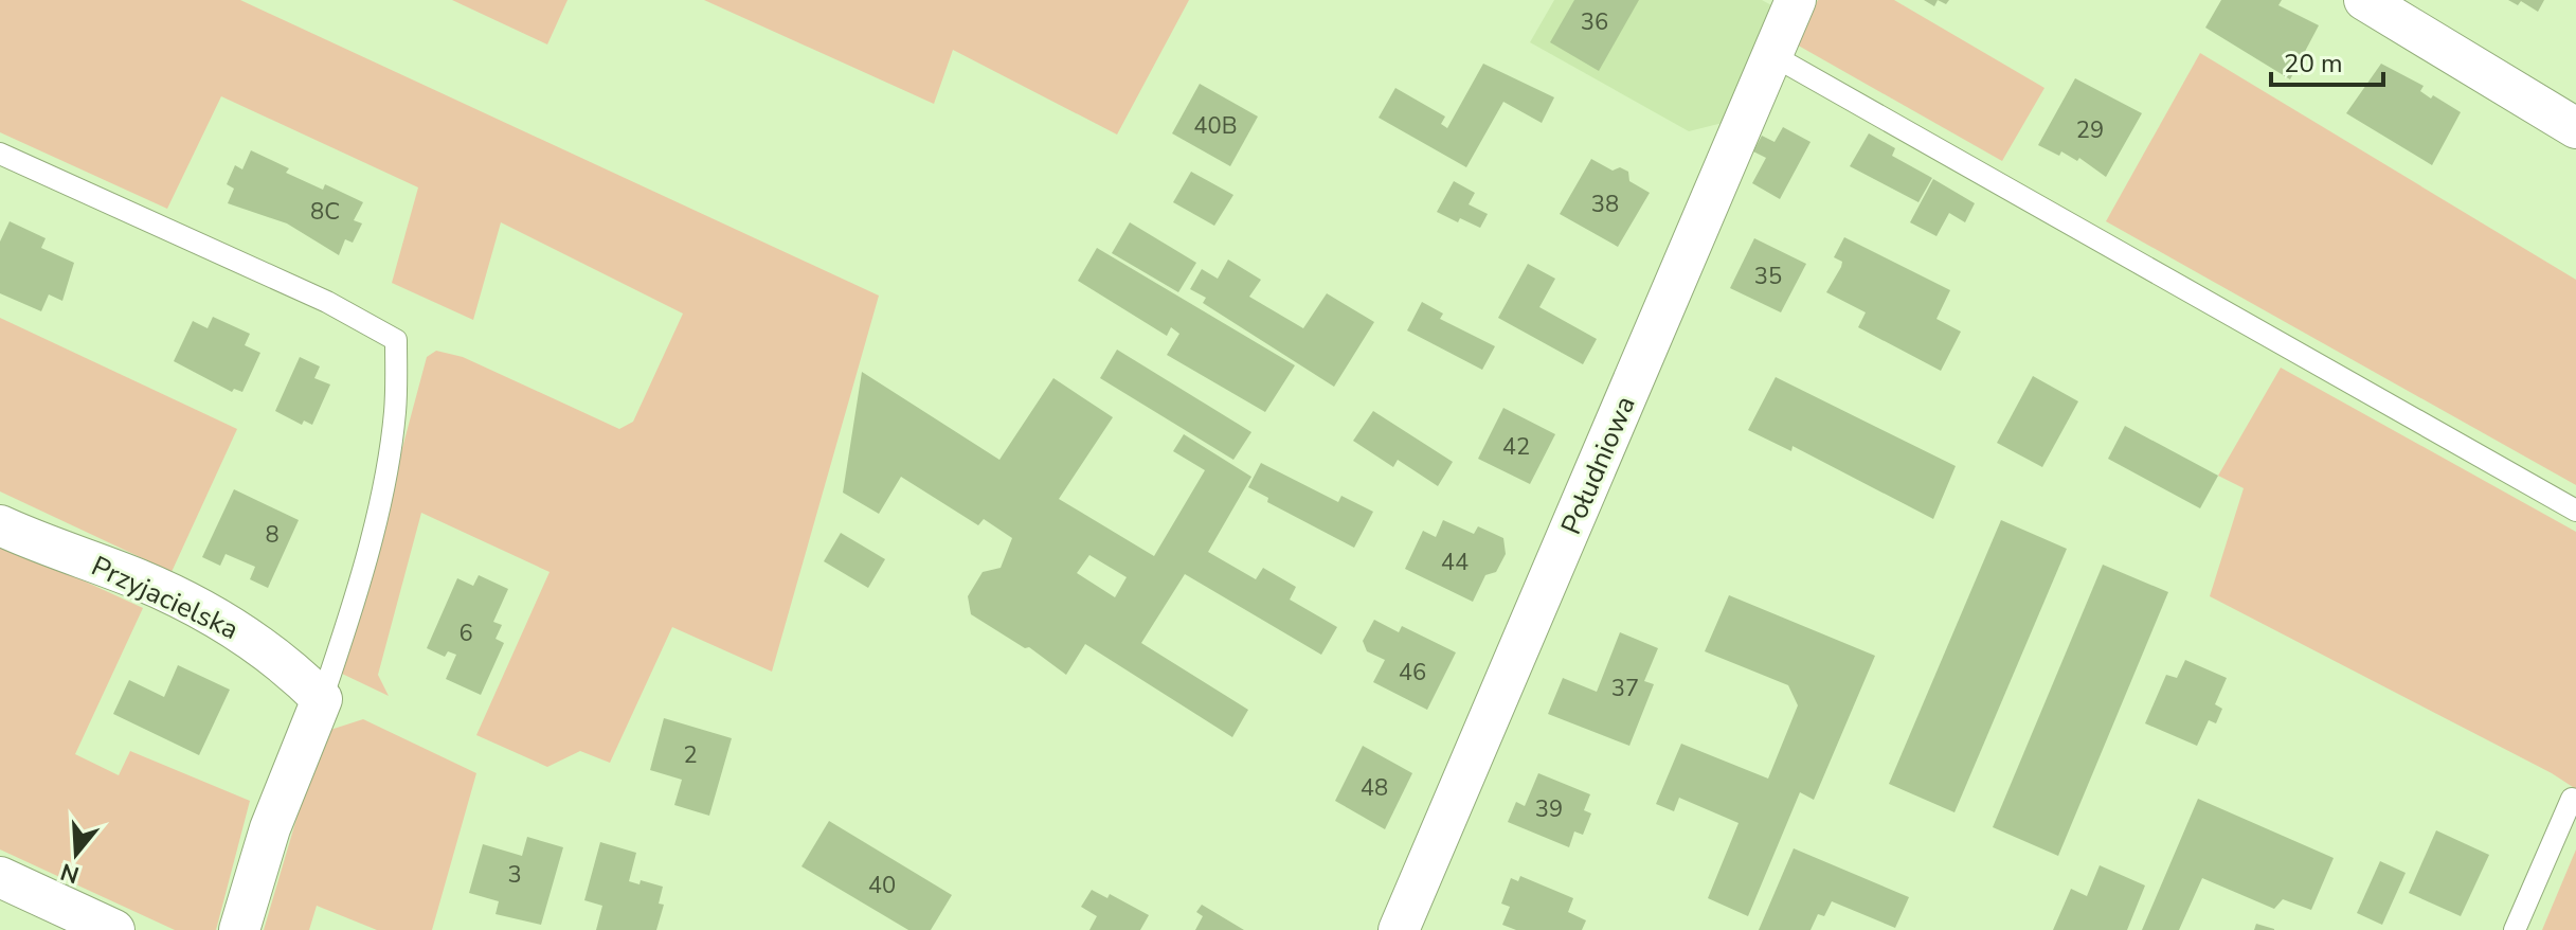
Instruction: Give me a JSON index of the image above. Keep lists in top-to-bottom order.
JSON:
{
  "streets": {
    "street": ["Południowa", "Przyjacielska"]
  },
  "house_numbers": [
    "36",
    "40B",
    "29",
    "38",
    "8C",
    "35",
    "42",
    "8",
    "44",
    "6",
    "46",
    "37",
    "2",
    "48",
    "39",
    "3",
    "40"
  ],
  "scale_bar": "20 m",
  "north": "bottom"
}
